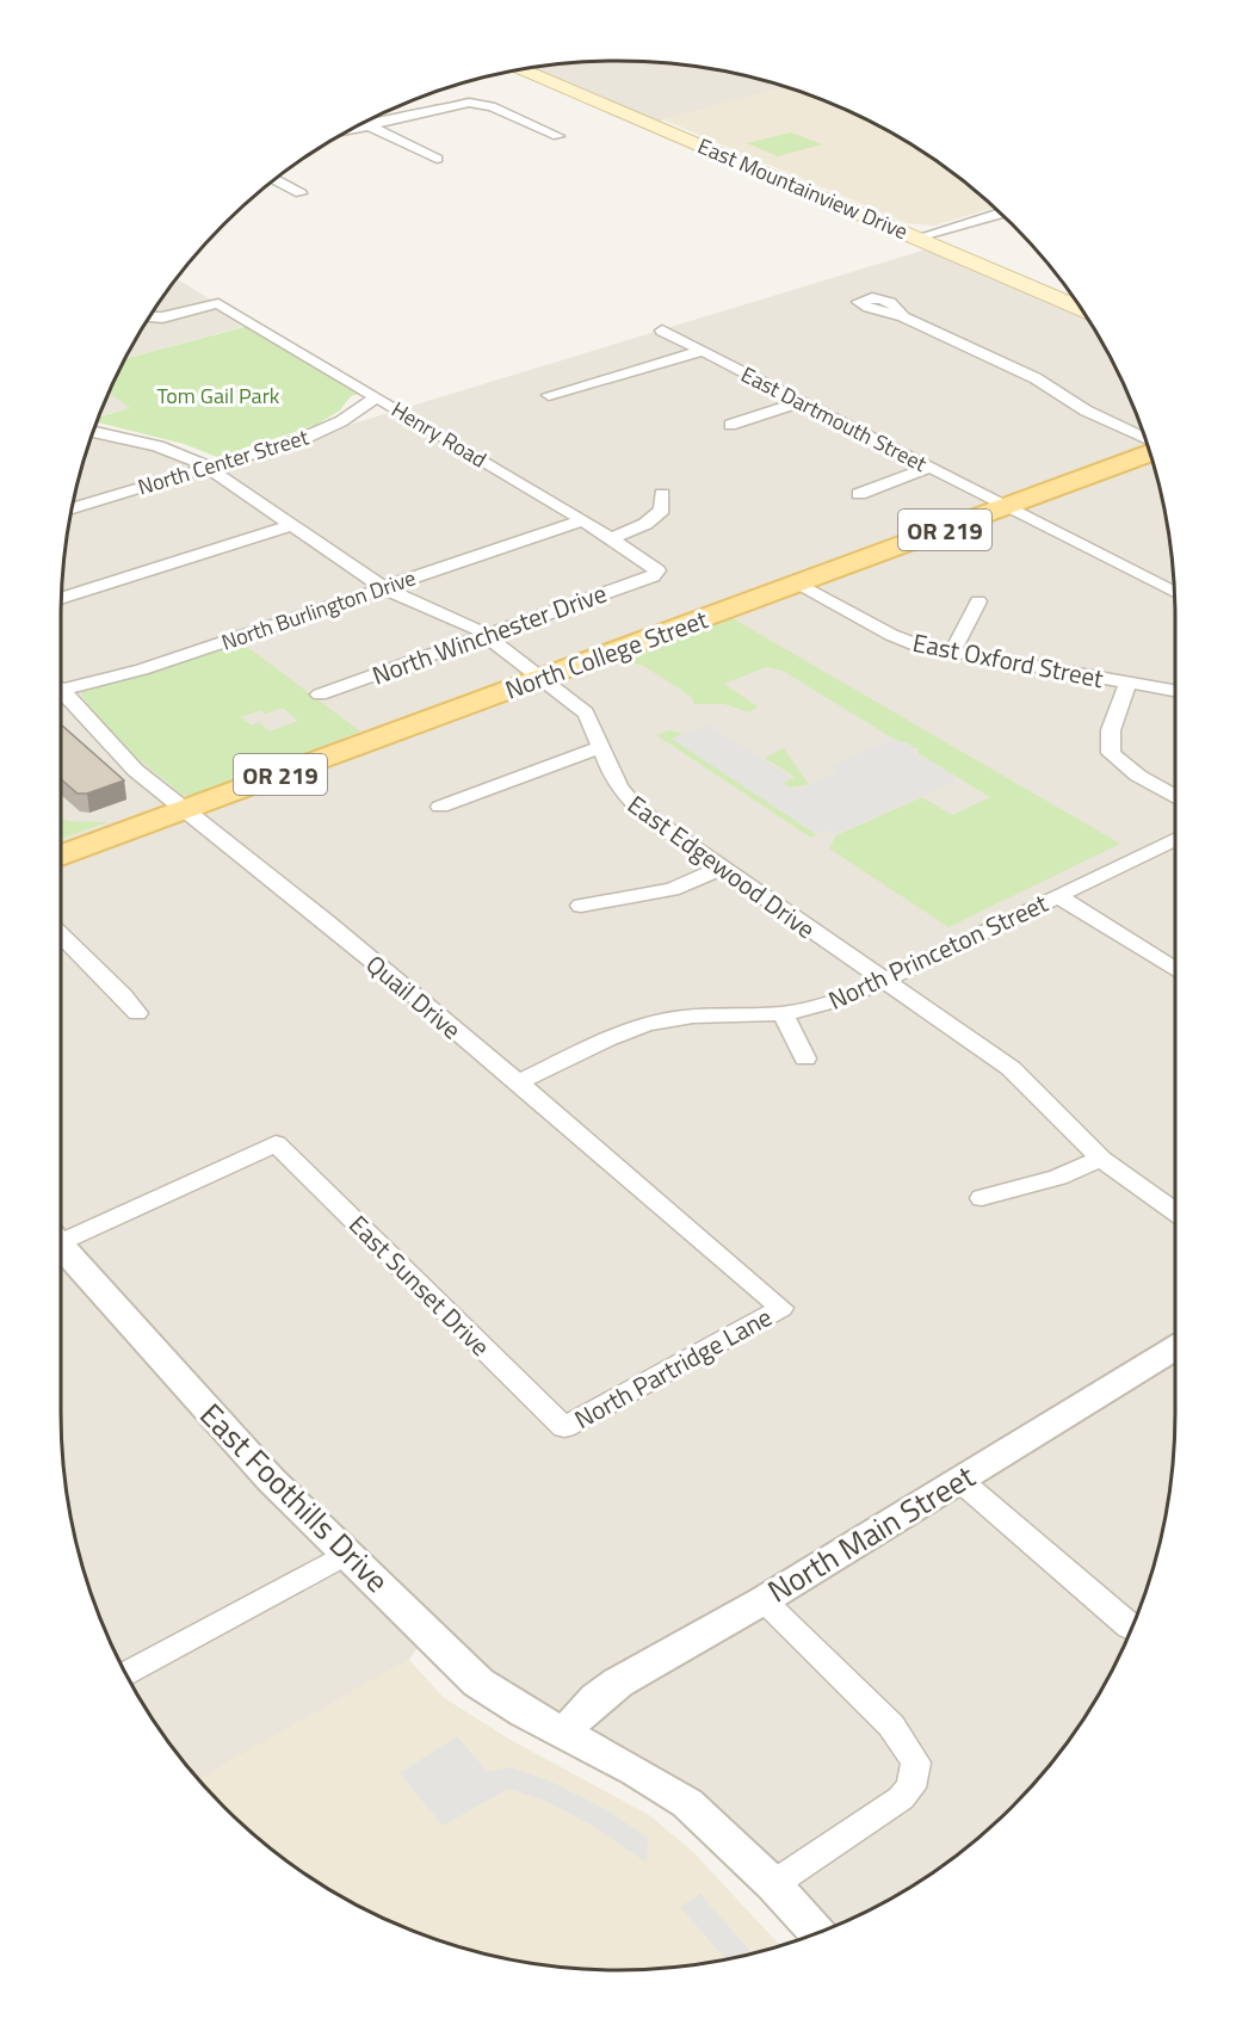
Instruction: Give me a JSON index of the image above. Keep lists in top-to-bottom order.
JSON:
{
  "streets": {
    "main road": ["East Mountainview Drive", "OR 219", "North College Street"],
    "street": [
      "East Dartmouth Street",
      "Henry Road",
      "North Center Street",
      "North Burlington Drive",
      "North Winchester Drive",
      "East Oxford Street",
      "East Edgewood Drive",
      "North Princeton Street",
      "Quail Drive",
      "East Sunset Drive",
      "North Partridge Lane",
      "East Foothills Drive",
      "North Main Street"
    ]
  },
  "crossings": [
    ["East Dartmouth Street", "North College Street"],
    ["Henry Road", "North Center Street"],
    ["Henry Road", "North Burlington Drive"],
    ["Henry Road", "North Winchester Drive"],
    ["North Center Street", "East Edgewood Drive"],
    ["North Burlington Drive", "East Edgewood Drive"],
    ["North Winchester Drive", "East Edgewood Drive"],
    ["North College Street", "East Oxford Street"],
    ["North College Street", "East Edgewood Drive"],
    ["North College Street", "Quail Drive"],
    ["East Edgewood Drive", "North Princeton Street"],
    ["North Princeton Street", "Quail Drive"],
    ["Quail Drive", "North Partridge Lane"],
    ["East Sunset Drive", "North Partridge Lane"],
    ["East Foothills Drive", "North Main Street"]
  ],
  "parks": ["Tom Gail Park"]
}
